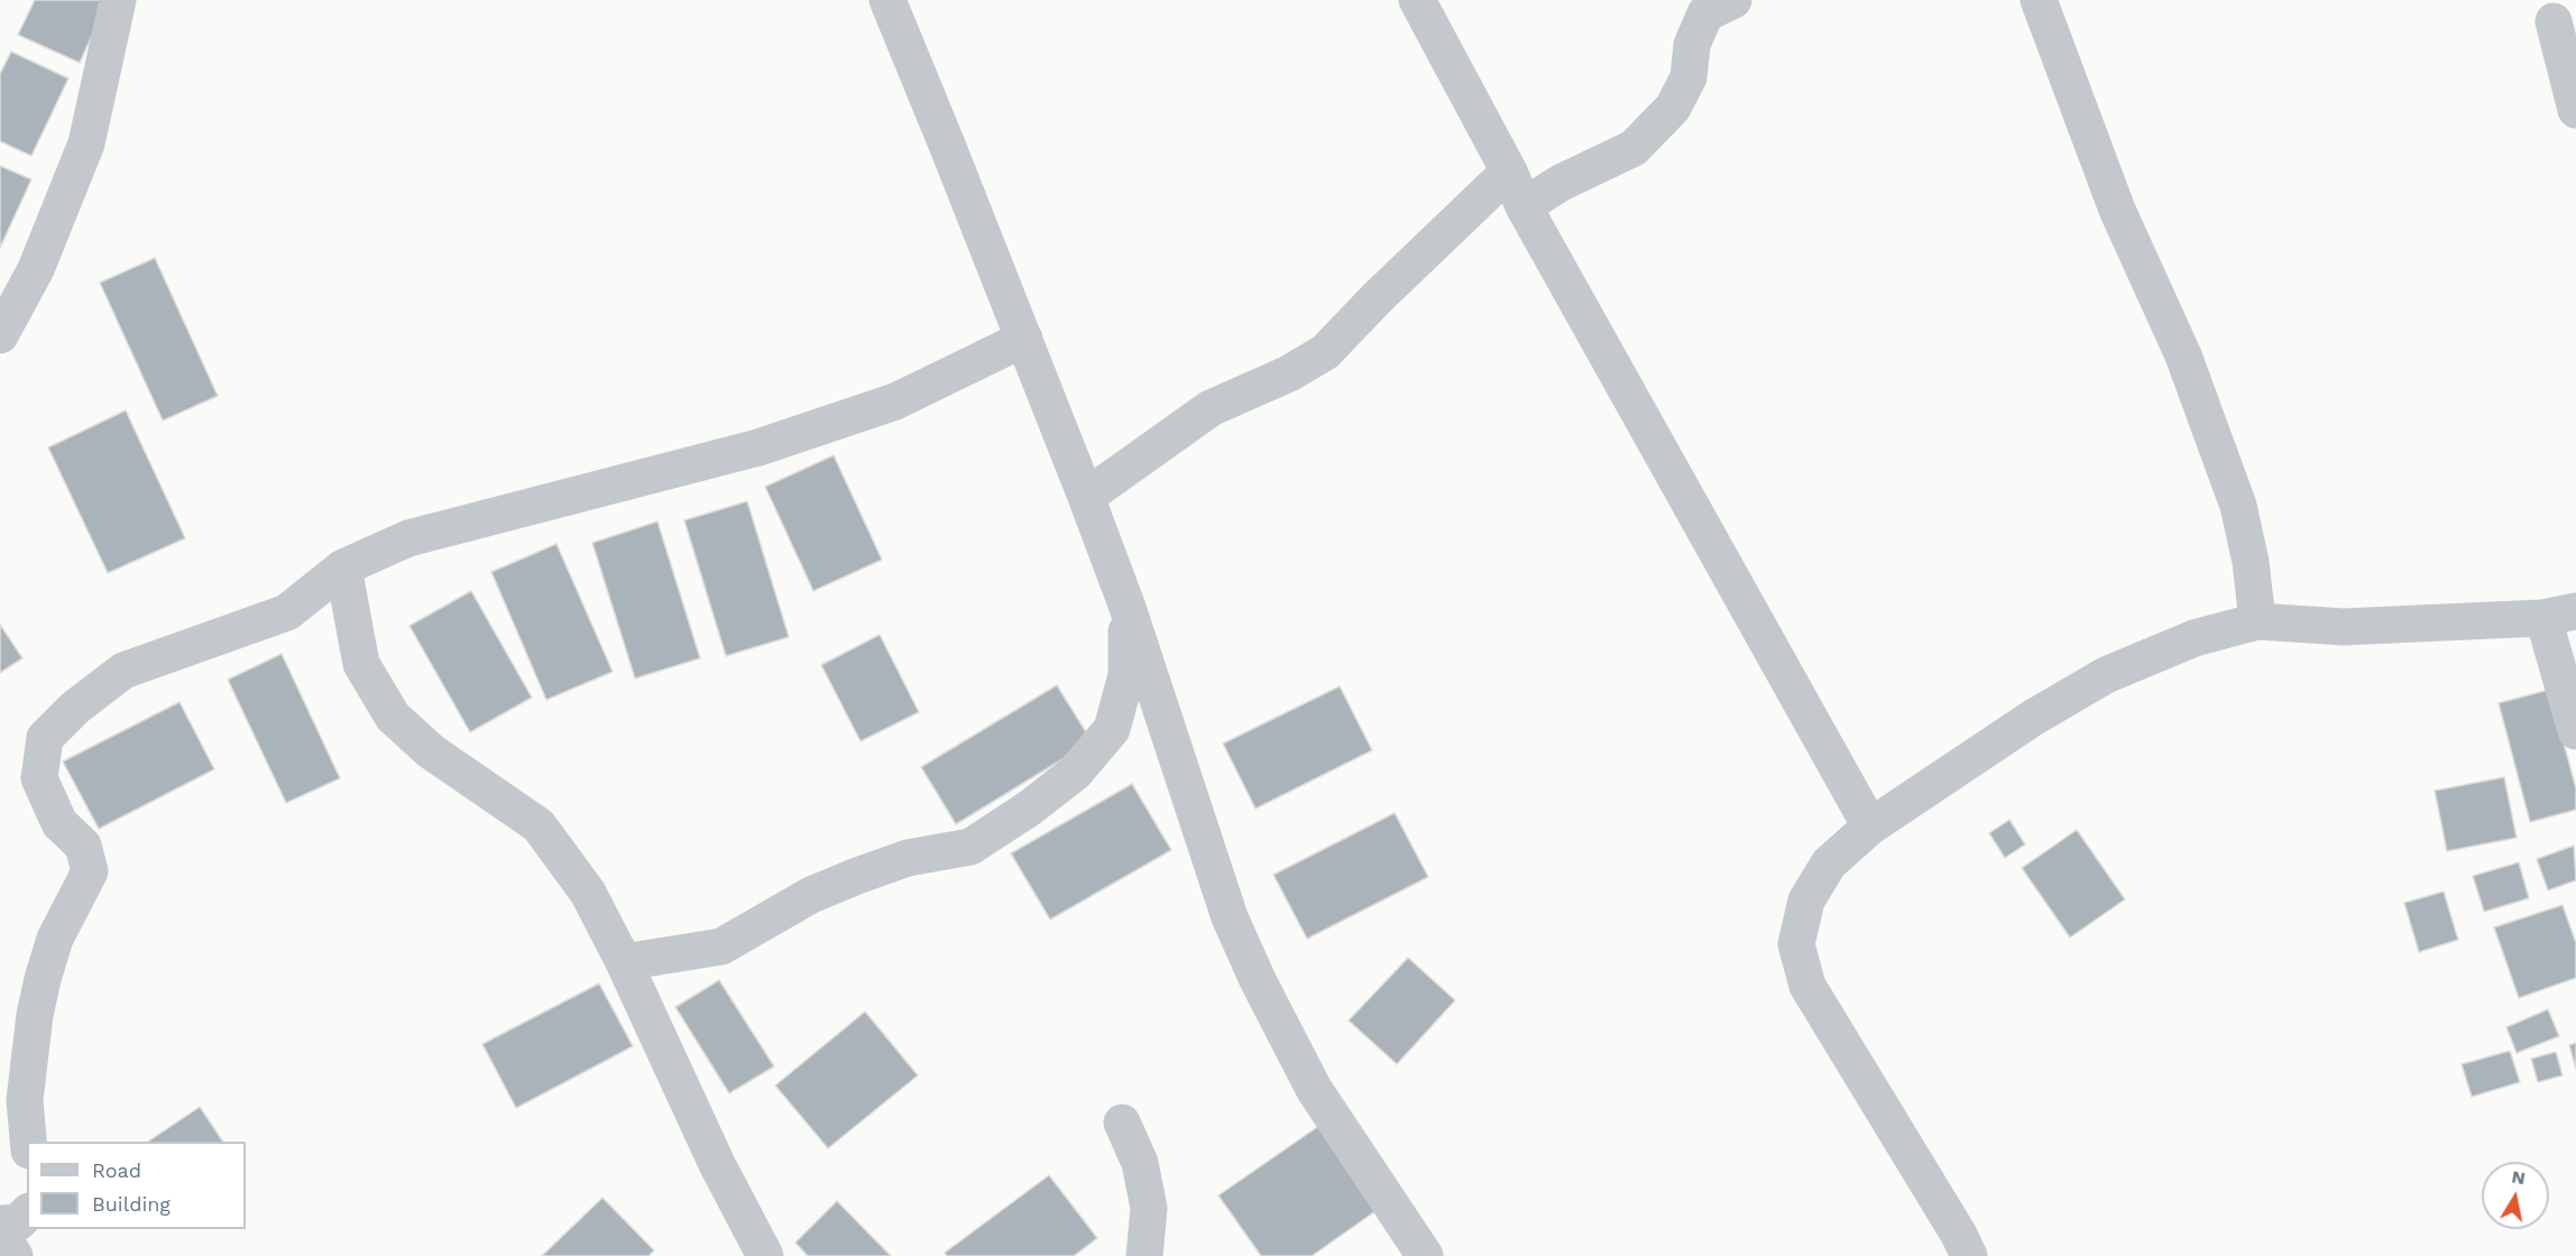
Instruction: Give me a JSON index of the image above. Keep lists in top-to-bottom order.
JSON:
{
  "legend": ["Road", "Building"],
  "north": "top"
}
